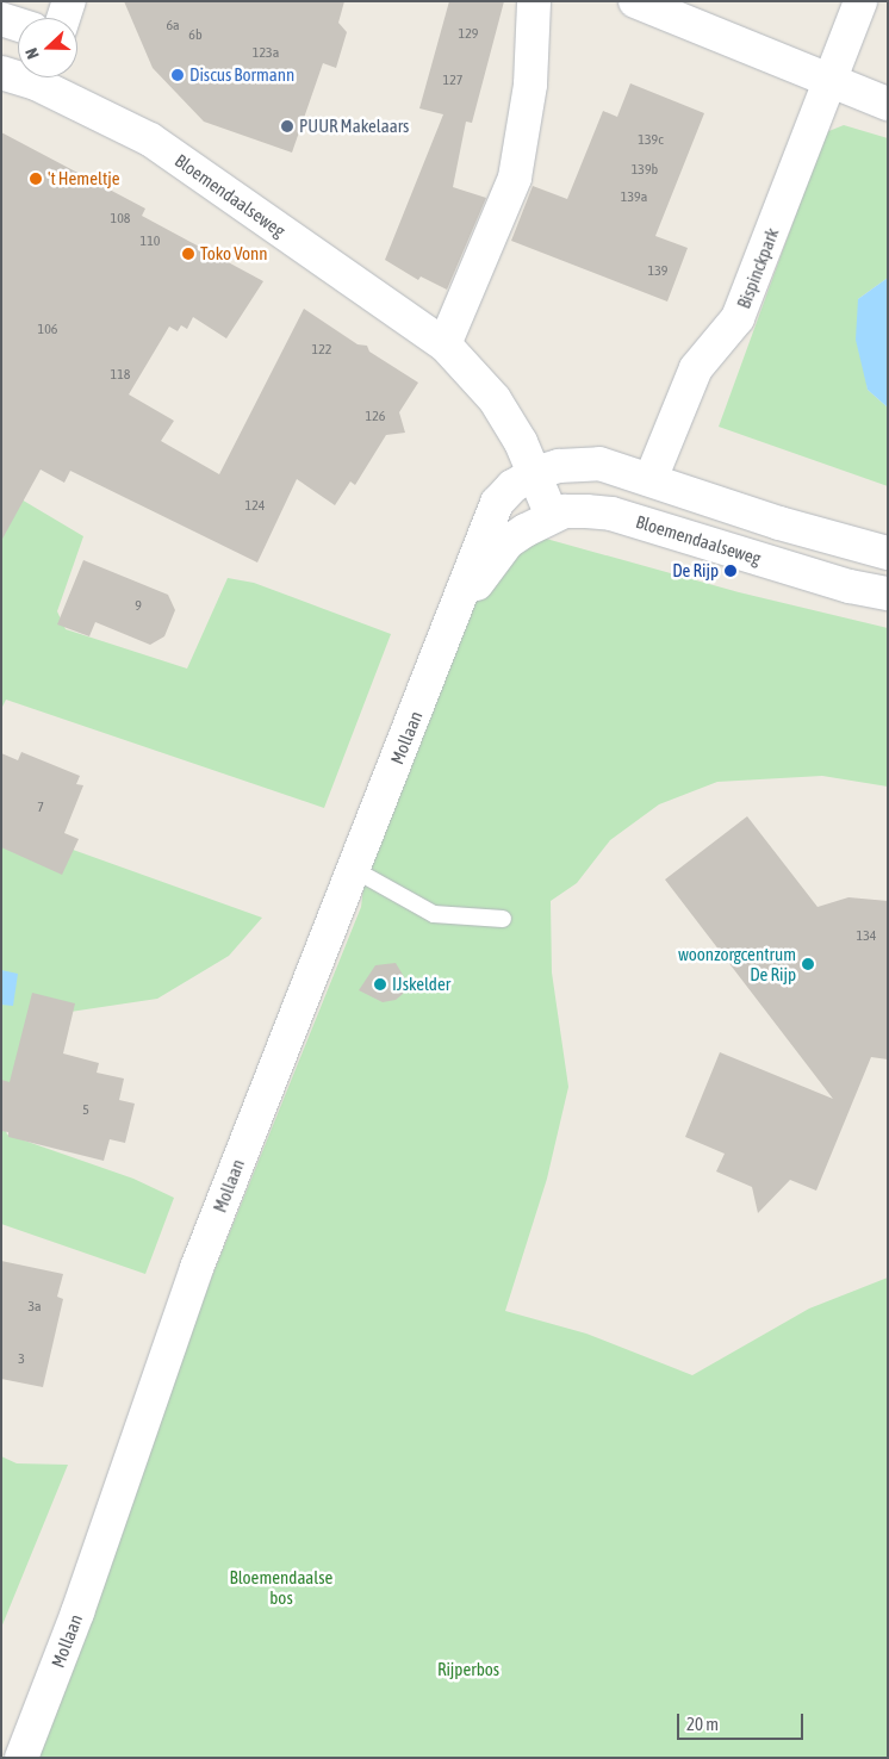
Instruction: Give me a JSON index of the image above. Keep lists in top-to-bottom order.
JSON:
{
  "streets": {
    "street": ["Bloemendaalseweg", "Bispinckpark", "Mollaan"]
  },
  "crossings": [
    ["Bloemendaalseweg", "Mollaan"]
  ],
  "parks": ["Bloemendaalse bos", "Rijperbos"],
  "places": [
    "Discus Bormann",
    "PUUR Makelaars",
    "'t Hemeltje",
    "Toko Vonn",
    "De Rijp",
    "woonzorgcentrum De Rijp",
    "IJskelder"
  ],
  "house_numbers": [
    "6a",
    "129",
    "6b",
    "123a",
    "127",
    "139c",
    "139b",
    "139a",
    "108",
    "110",
    "139",
    "106",
    "122",
    "118",
    "126",
    "124",
    "9",
    "7",
    "134",
    "5",
    "3a",
    "3"
  ],
  "scale_bar": "20 m",
  "north": "left"
}
